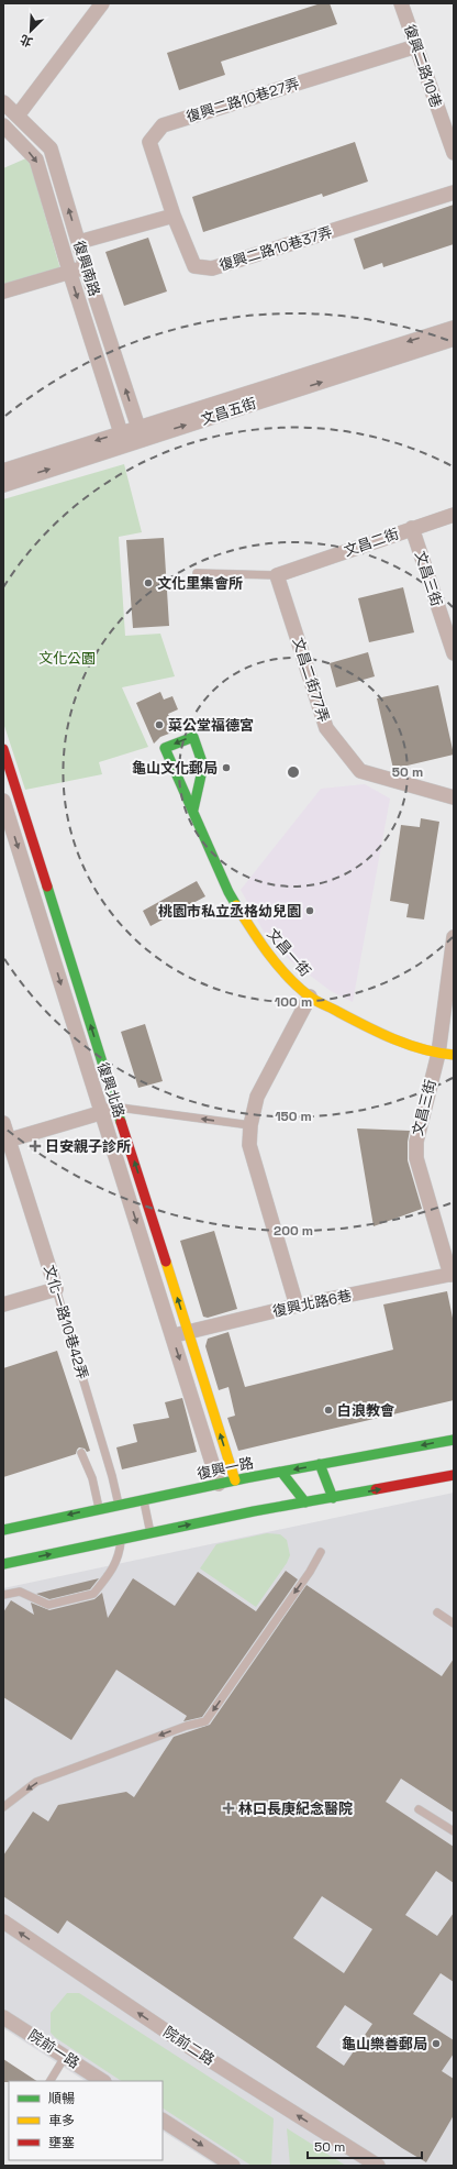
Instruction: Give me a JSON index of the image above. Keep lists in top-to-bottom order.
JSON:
{
  "streets": {
    "street": [
      "復興二路10巷",
      "復興二路10巷27弄",
      "復興二路10巷37弄",
      "復興南路",
      "文昌五街",
      "文昌二街",
      "文昌三街",
      "文昌二街77弄",
      "文昌一街",
      "復興北路",
      "復興北路6巷",
      "文化一路10巷42弄",
      "復興一路",
      "院前二路",
      "院前一路"
    ]
  },
  "crossings": [
    ["復興二路10巷", "復興二路10巷27弄"],
    ["復興二路10巷27弄", "復興二路10巷37弄"],
    ["復興南路", "文昌五街"],
    ["文昌二街", "文昌三街"],
    ["文昌二街", "文昌二街77弄"],
    ["文昌三街", "文昌一街"],
    ["文昌三街", "復興北路6巷"],
    ["復興北路", "復興北路6巷"],
    ["復興北路", "復興一路"],
    ["文化一路10巷42弄", "復興一路"]
  ],
  "one_way": ["院前二路"],
  "parks": ["文化公園"],
  "places": {
    "other": [
      "文化里集會所",
      "菜公堂福德宮",
      "龜山文化郵局",
      "桃園市私立丞格幼兒園",
      "白浪教會",
      "龜山樂善郵局"
    ],
    "health": ["日安親子診所", "林口長庚紀念醫院"]
  },
  "legend": ["順暢", "車多", "壅塞"],
  "scale_bar": "50 m",
  "north": "bottom left",
  "rings": [
    "50 m",
    "100 m",
    "150 m",
    "200 m"
  ]
}
